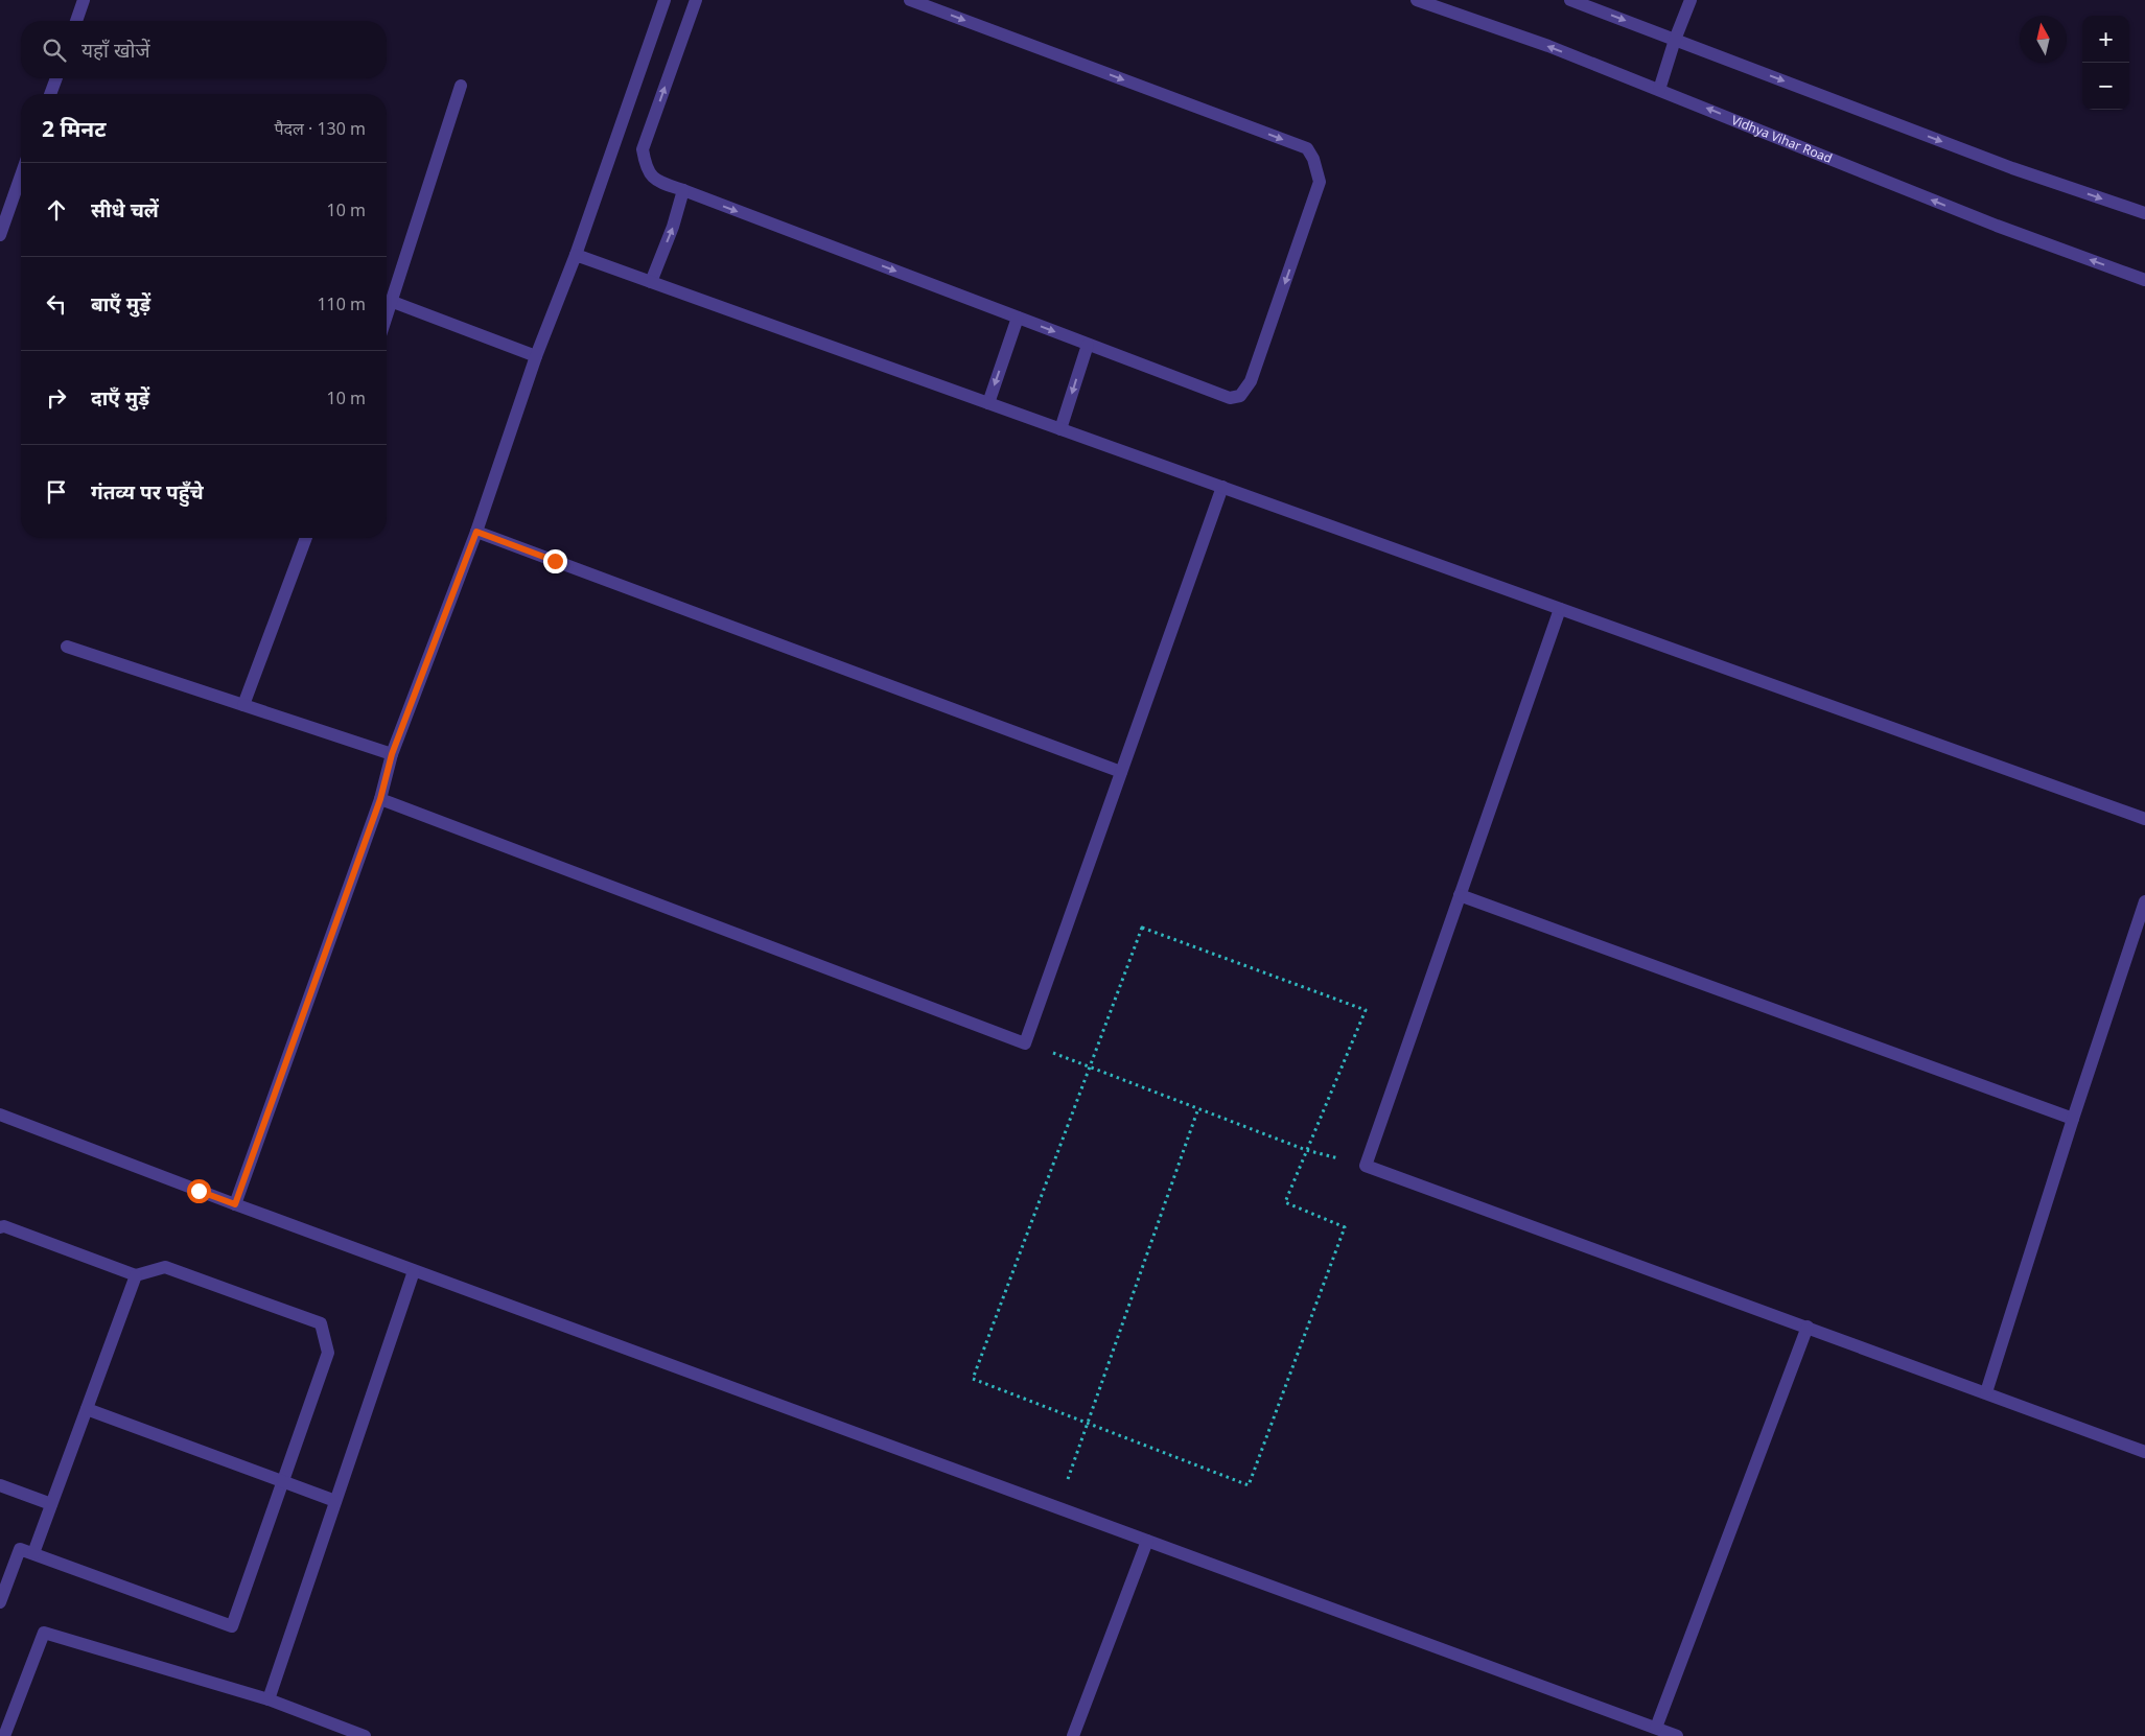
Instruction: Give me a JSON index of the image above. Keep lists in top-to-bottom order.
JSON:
{
  "streets": {
    "street": ["Vidhya Vihar Road"]
  },
  "north": "top",
  "page": {
    "map_buttons": ["+", "−"],
    "search": "यहाँ खोजें",
    "heading": ["2 मिनट", "पैदल · 130 m"],
    "list": [
      ["सीधे चलें", "10 m"],
      ["बाएँ मुड़ें", "110 m"],
      ["दाएँ मुड़ें", "10 m"],
      "गंतव्य पर पहुँचे"
    ]
  }
}
